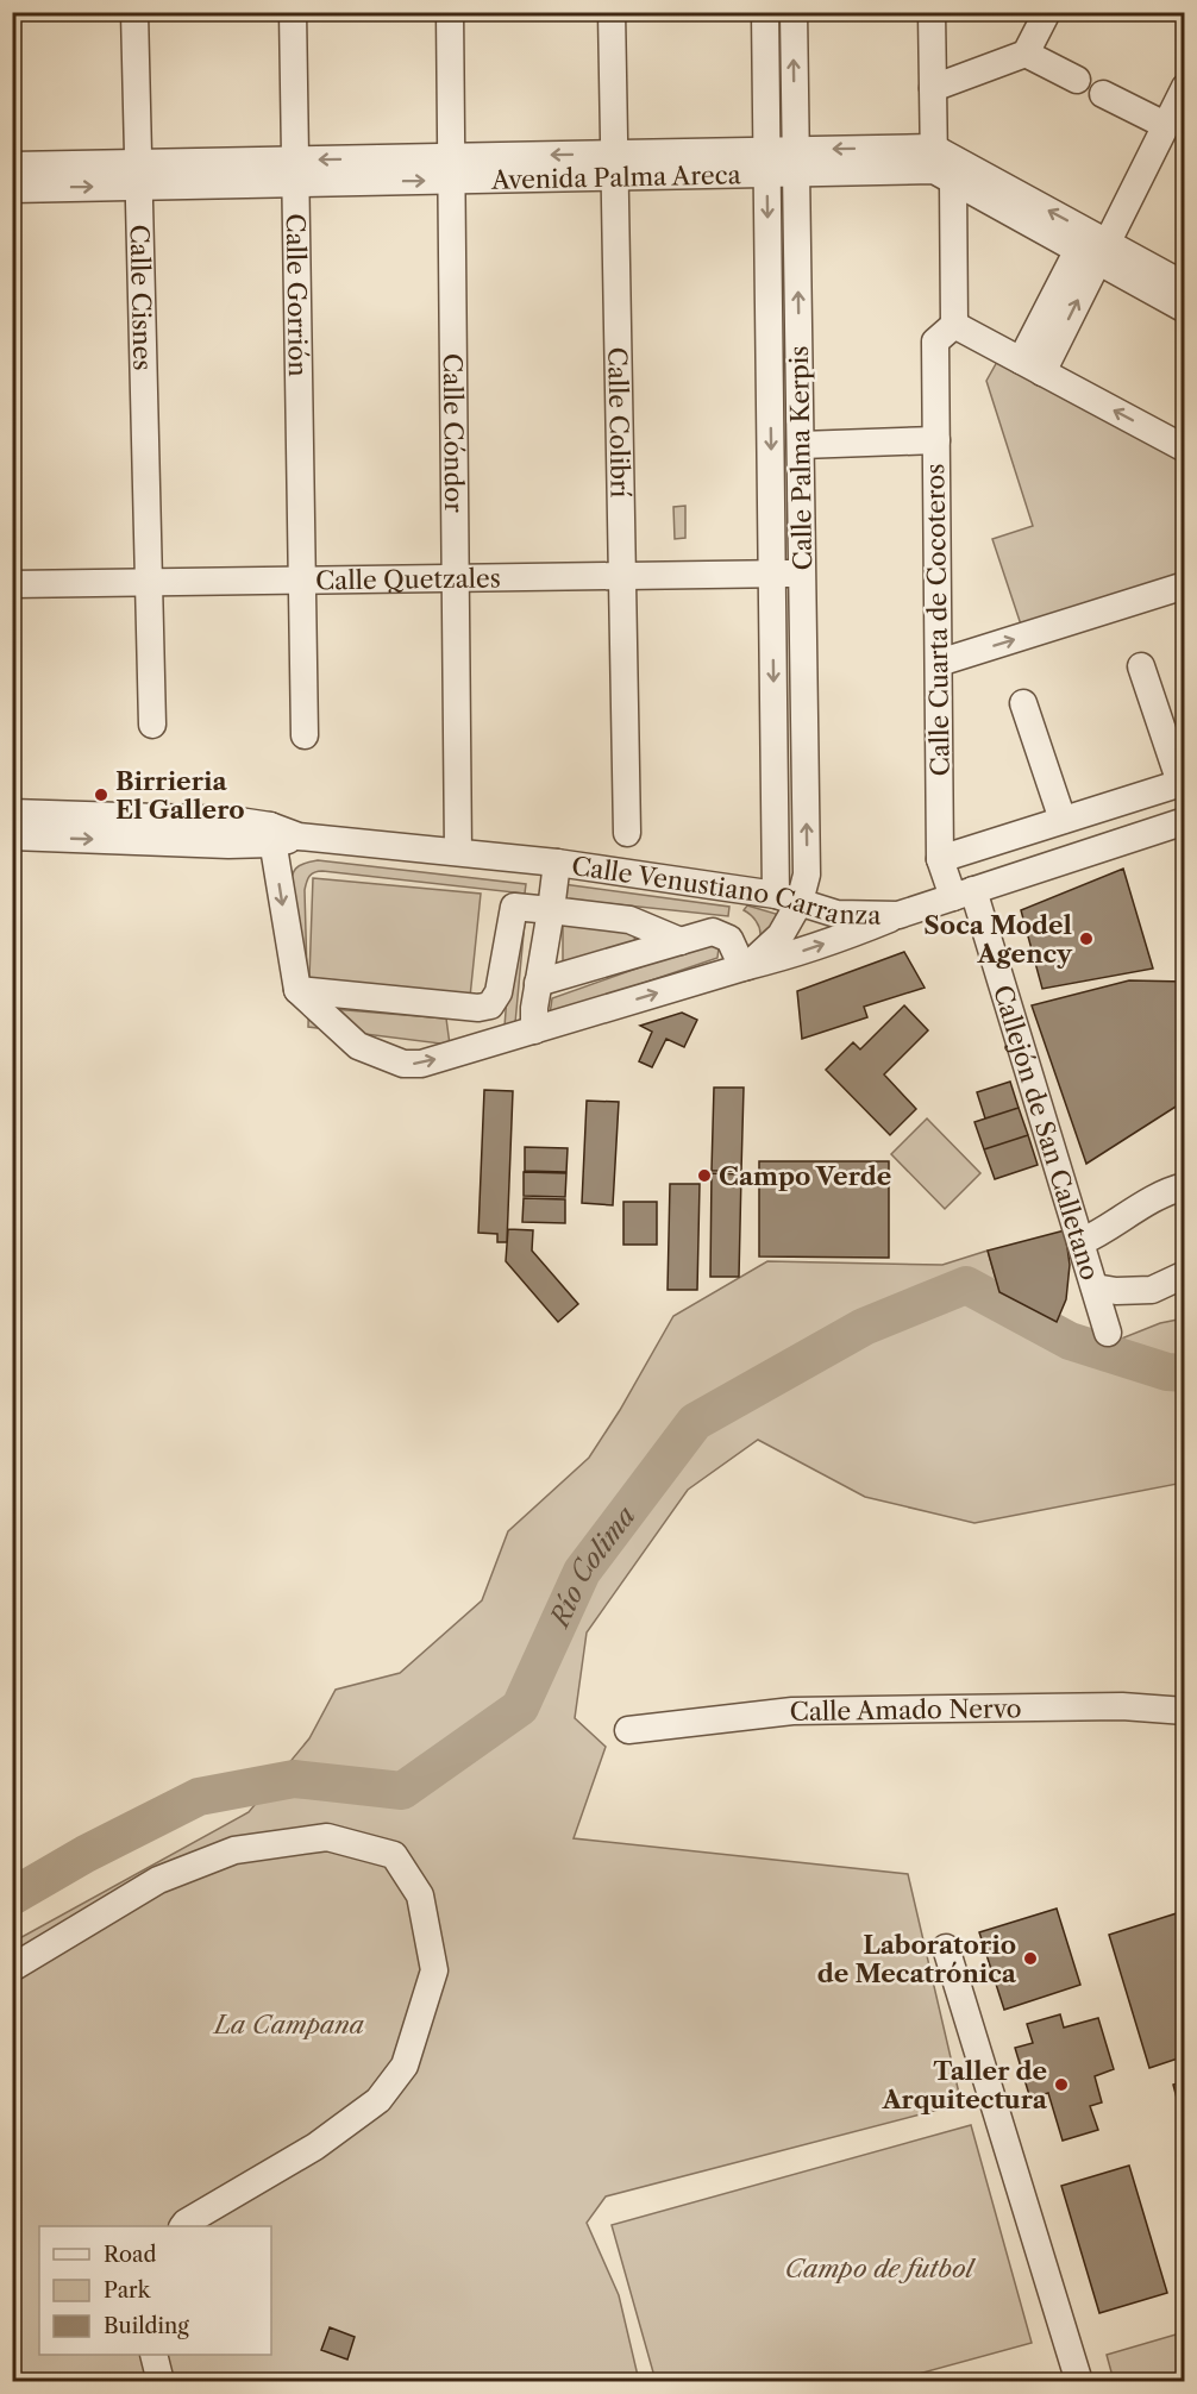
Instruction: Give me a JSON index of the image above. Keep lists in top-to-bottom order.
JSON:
{
  "streets": {
    "street": [
      "Avenida Palma Areca",
      "Calle Gorrión",
      "Calle Cisnes",
      "Calle Colibrí",
      "Calle Cóndor",
      "Calle Palma Kerpis",
      "Calle Quetzales",
      "Calle Cuarta de Cocoteros",
      "Calle Venustiano Carranza",
      "Callejón de San Calletano",
      "Calle Amado Nervo"
    ]
  },
  "crossings": [
    ["Avenida Palma Areca", "Calle Gorrión"],
    ["Avenida Palma Areca", "Calle Cisnes"],
    ["Avenida Palma Areca", "Calle Colibrí"],
    ["Avenida Palma Areca", "Calle Cóndor"],
    ["Avenida Palma Areca", "Calle Palma Kerpis"],
    ["Avenida Palma Areca", "Calle Cuarta de Cocoteros"],
    ["Calle Gorrión", "Calle Quetzales"],
    ["Calle Cisnes", "Calle Quetzales"],
    ["Calle Colibrí", "Calle Quetzales"],
    ["Calle Cóndor", "Calle Quetzales"],
    ["Calle Cóndor", "Calle Venustiano Carranza"],
    ["Calle Palma Kerpis", "Calle Quetzales"],
    ["Calle Palma Kerpis", "Calle Venustiano Carranza"],
    ["Calle Cuarta de Cocoteros", "Calle Venustiano Carranza"],
    ["Calle Cuarta de Cocoteros", "Callejón de San Calletano"],
    ["Calle Venustiano Carranza", "Callejón de San Calletano"]
  ],
  "water": ["Río Colima"],
  "parks": ["La Campana", "Campo de futbol"],
  "places": [
    "Birrieria El Gallero",
    "Soca Model Agency",
    "Campo Verde",
    "Laboratorio de Mecatrónica",
    "Taller de Arquitectura"
  ],
  "legend": ["Road", "Park", "Building"]
}
